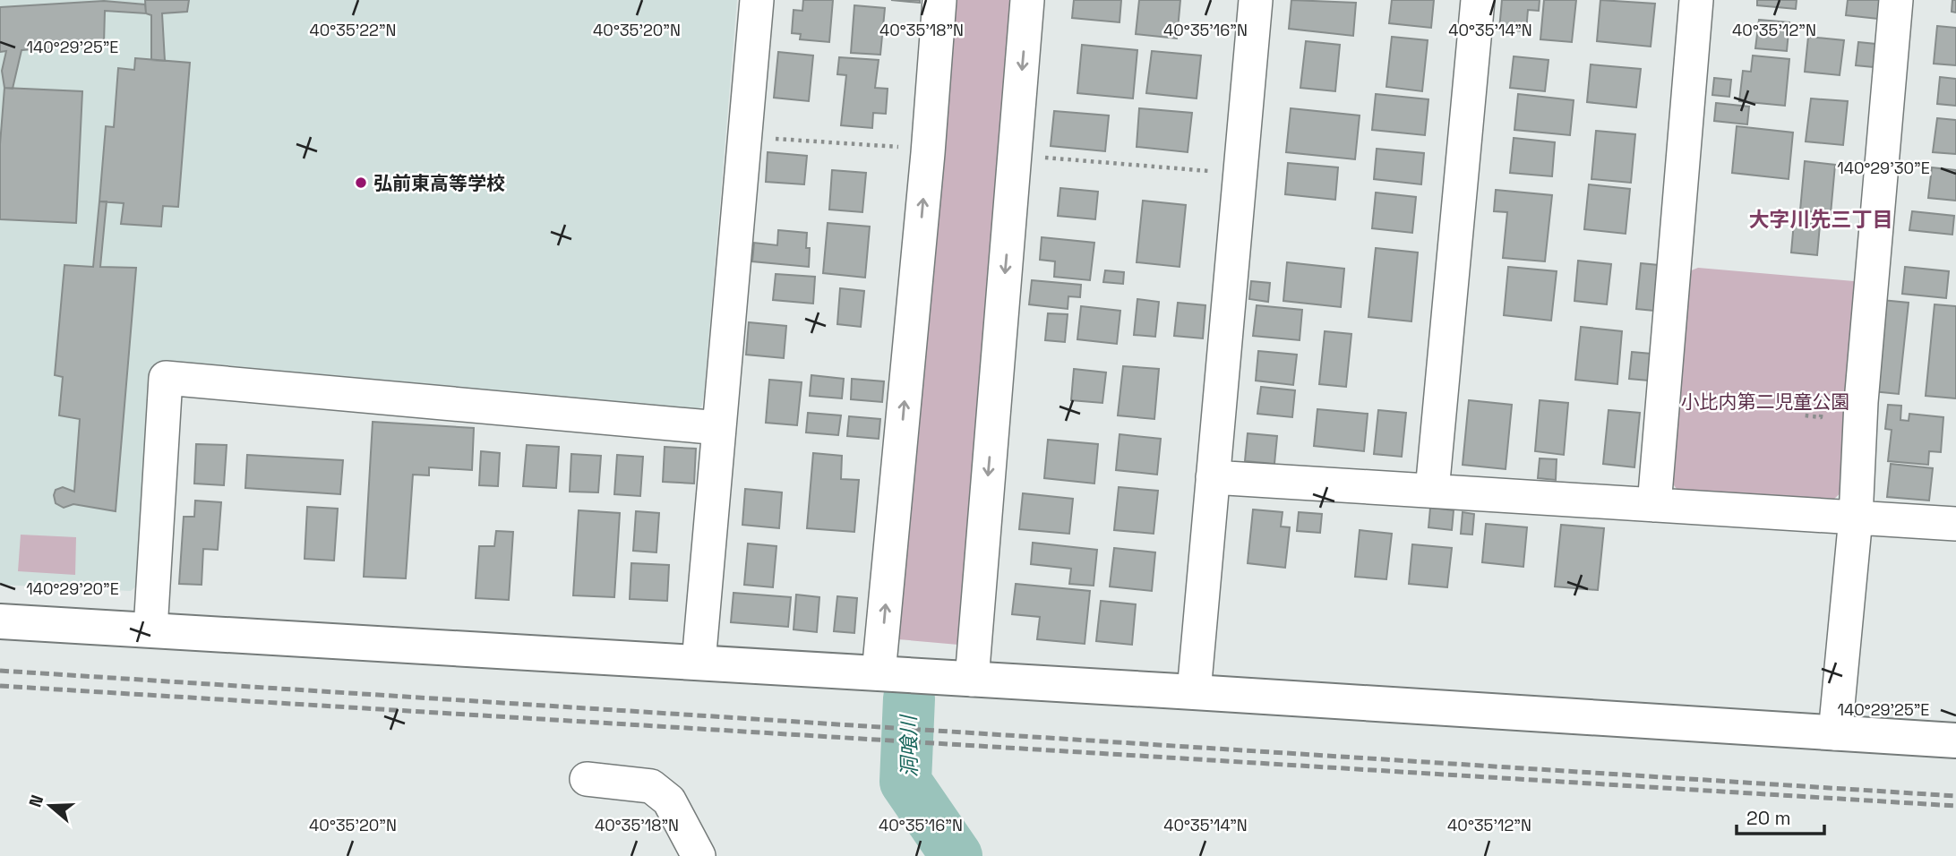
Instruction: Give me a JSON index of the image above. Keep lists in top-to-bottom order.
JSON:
{
  "districts": ["大字川先三丁目"],
  "water": ["洞喰川"],
  "parks": ["小比内第二児童公園"],
  "places": ["弘前東高等学校"],
  "scale_bar": "20 m",
  "north": "left",
  "coordinates": [
    "40°35'22\"N",
    "40°35'20\"N",
    "40°35'18\"N",
    "40°35'16\"N",
    "40°35'14\"N",
    "40°35'12\"N",
    "140°29'25\"E",
    "140°29'30\"E",
    "140°29'20\"E"
  ]
}
